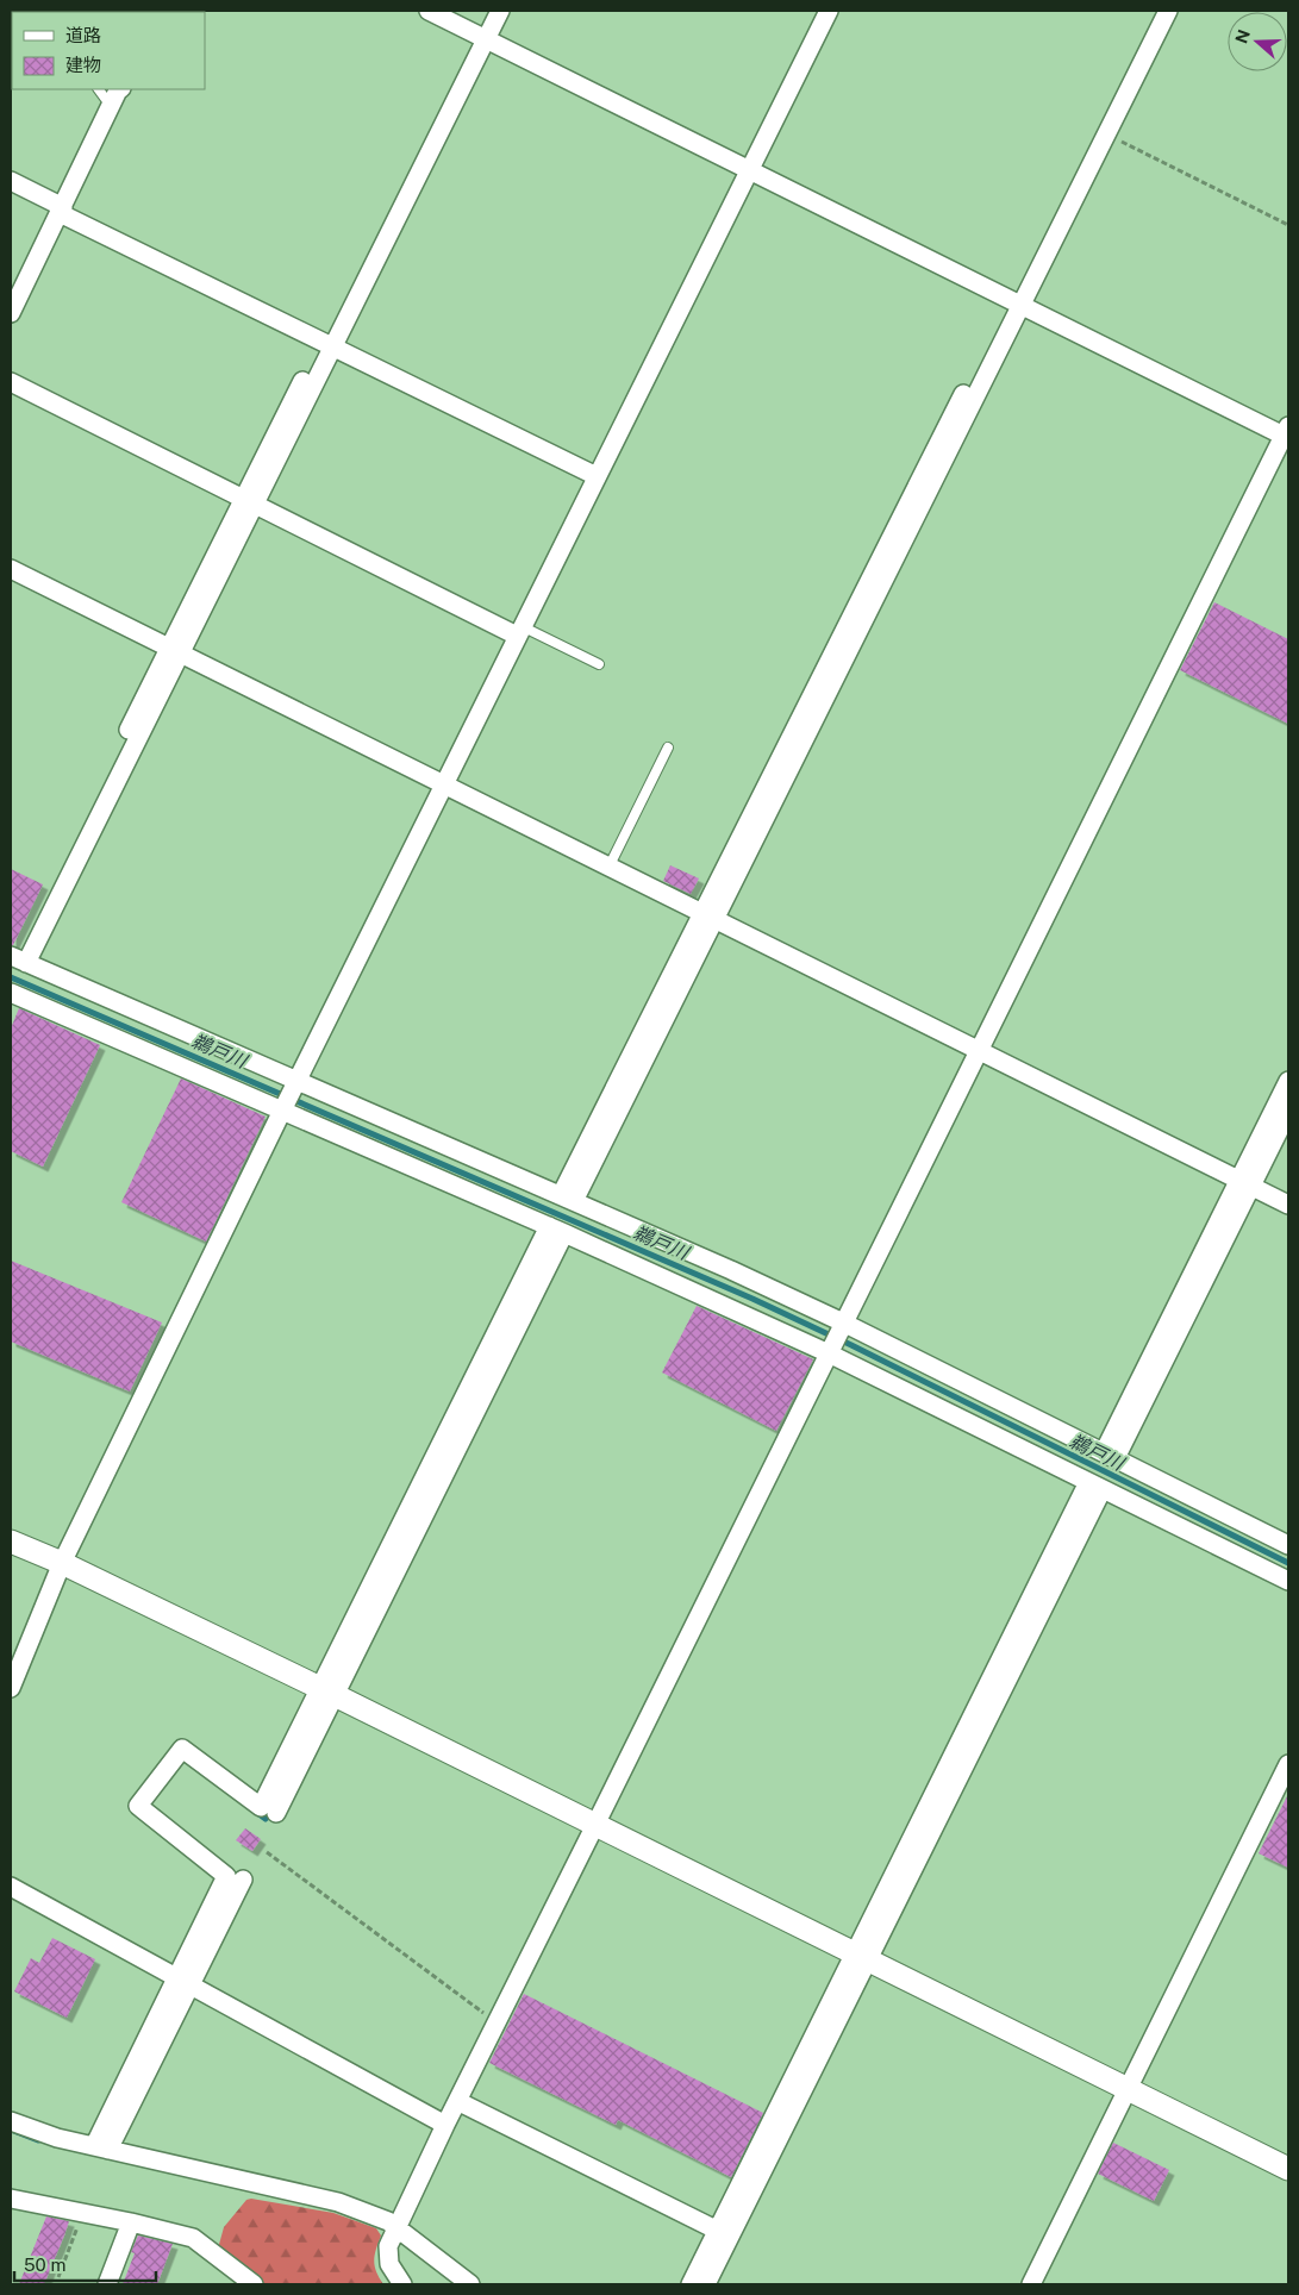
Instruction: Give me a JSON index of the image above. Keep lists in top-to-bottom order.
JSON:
{
  "water": ["鵜戸川"],
  "legend": ["道路", "建物"],
  "scale_bar": "50 m",
  "north": "left"
}
